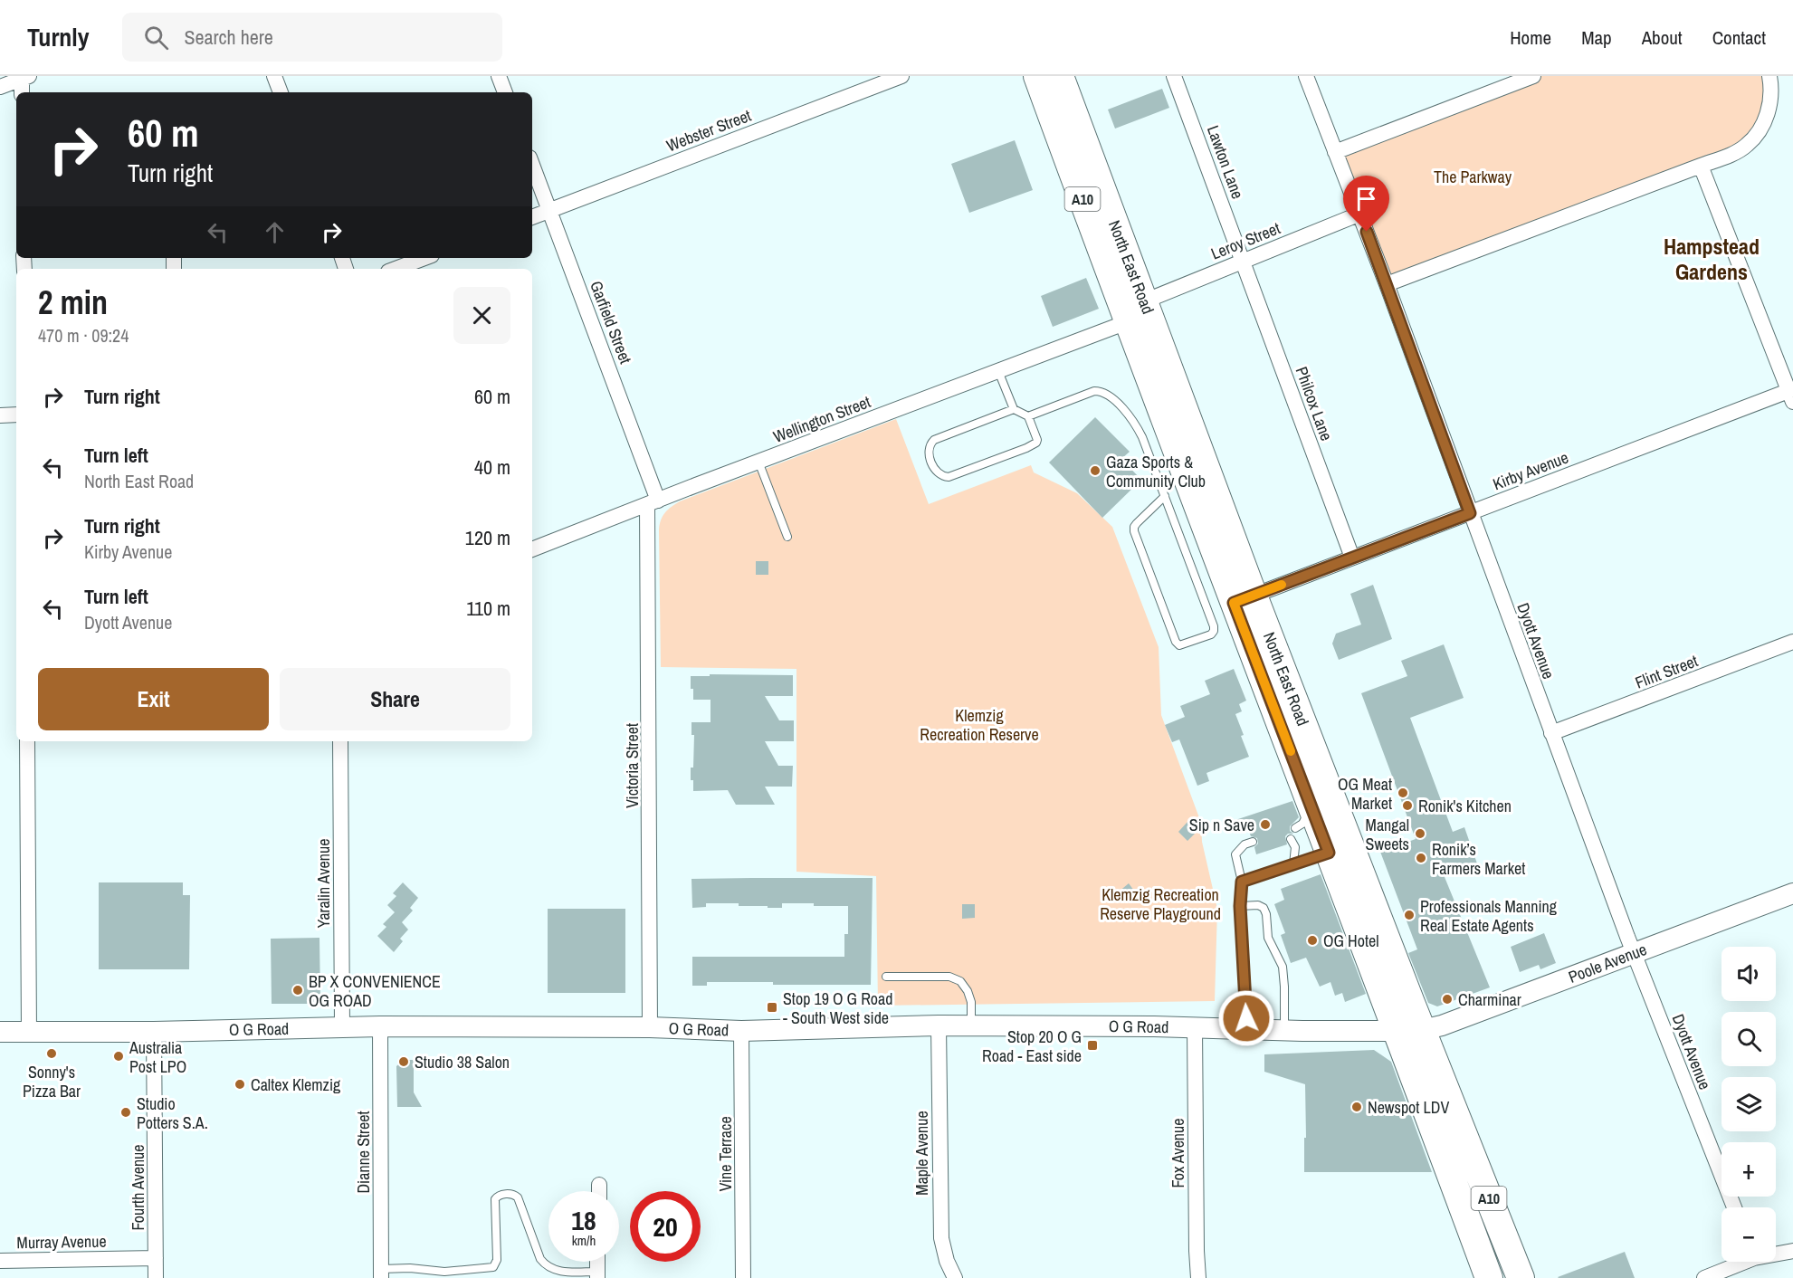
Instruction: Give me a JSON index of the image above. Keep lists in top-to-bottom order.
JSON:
{
  "streets": {
    "highway": ["A10", "North East Road"],
    "main road": ["Poole Avenue", "O G Road"],
    "street": [
      "Webster Street",
      "Lawton Lane",
      "Leroy Street",
      "Garfield Street",
      "Philcox Lane",
      "Wellington Street",
      "Kirby Avenue",
      "Dyott Avenue",
      "Flint Street",
      "Victoria Street",
      "Yaralin Avenue",
      "Dianne Street",
      "Maple Avenue",
      "Fox Avenue",
      "Vine Terrace",
      "Fourth Avenue",
      "Murray Avenue"
    ]
  },
  "crossings": [
    ["Webster Street", "Garfield Street"],
    ["Lawton Lane", "Leroy Street"],
    ["Lawton Lane", "Philcox Lane"],
    ["Leroy Street", "North East Road"],
    ["Leroy Street", "Philcox Lane"],
    ["Leroy Street", "Dyott Avenue"],
    ["North East Road", "Wellington Street"],
    ["North East Road", "Kirby Avenue"],
    ["North East Road", "Poole Avenue"],
    ["North East Road", "O G Road"],
    ["Garfield Street", "Wellington Street"],
    ["Garfield Street", "Victoria Street"],
    ["Philcox Lane", "Kirby Avenue"],
    ["Wellington Street", "Victoria Street"],
    ["Kirby Avenue", "Dyott Avenue"],
    ["Dyott Avenue", "Flint Street"],
    ["Dyott Avenue", "Poole Avenue"],
    ["Victoria Street", "O G Road"],
    ["Yaralin Avenue", "O G Road"],
    ["Poole Avenue", "O G Road"],
    ["O G Road", "Dianne Street"],
    ["O G Road", "Maple Avenue"],
    ["O G Road", "Fox Avenue"],
    ["O G Road", "Vine Terrace"],
    ["O G Road", "Fourth Avenue"],
    ["Fourth Avenue", "Murray Avenue"]
  ],
  "districts": ["Hampstead Gardens"],
  "parks": ["The Parkway", "Klemzig Recreation Reserve", "Klemzig Recreation Reserve Playground"],
  "places": {
    "other": [
      "Gaza Sports & Community Club",
      "OG Meat Market",
      "Ronik's Kitchen",
      "Sip n Save",
      "Mangal Sweets",
      "Ronik’s Farmers Market",
      "Professionals Manning Real Estate Agents",
      "OG Hotel",
      "BP X CONVENIENCE OG ROAD",
      "Charminar",
      "Sonny's Pizza Bar",
      "Australia Post LPO",
      "Studio 38 Salon",
      "Caltex Klemzig",
      "Newspot LDV",
      "Studio Potters S.A."
    ],
    "transit": ["Stop 19 O G Road - South West side", "Stop 20 O G Road - East side"]
  },
  "page": {
    "header": "Turnly",
    "search": "Search here",
    "nav": [
      "Home",
      "Map",
      "About",
      "Contact"
    ],
    "turn": ["60 m", "Turn right"],
    "heading": ["2 min", "470 m · 09:24"],
    "list": [
      {
        "name": "Turn right",
        "value": "60 m"
      },
      {
        "name": "Turn left",
        "note": "North East Road",
        "value": "40 m"
      },
      {
        "name": "Turn right",
        "note": "Kirby Avenue",
        "value": "120 m"
      },
      {
        "name": "Turn left",
        "note": "Dyott Avenue",
        "value": "110 m"
      }
    ],
    "buttons": ["Exit", "Share"],
    "map_buttons": ["+", "−"],
    "speed": "18 km/h",
    "limit": "20"
  }
}
